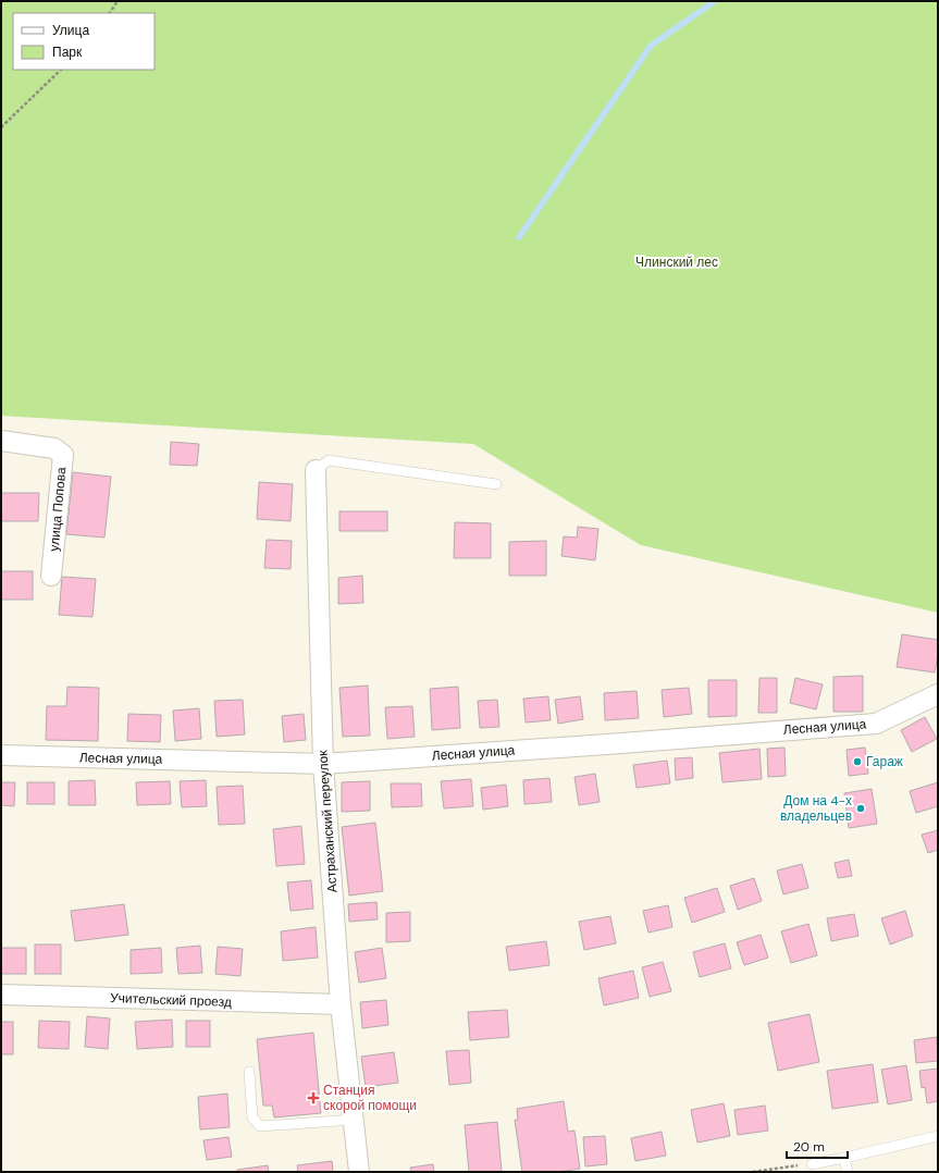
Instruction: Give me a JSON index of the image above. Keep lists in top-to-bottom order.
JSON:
{
  "streets": {
    "street": [
      "улица Попова",
      "Лесная улица",
      "Астраханский переулок",
      "Учительский проезд"
    ]
  },
  "crossings": [
    ["Лесная улица", "Астраханский переулок"],
    ["Астраханский переулок", "Учительский проезд"]
  ],
  "parks": ["Члинский лес"],
  "places": {
    "other": ["Гараж", "Дом на 4-х владельцев"],
    "health": ["Станция скорой помощи"]
  },
  "legend": ["Улица", "Парк"],
  "scale_bar": "20 m"
}
